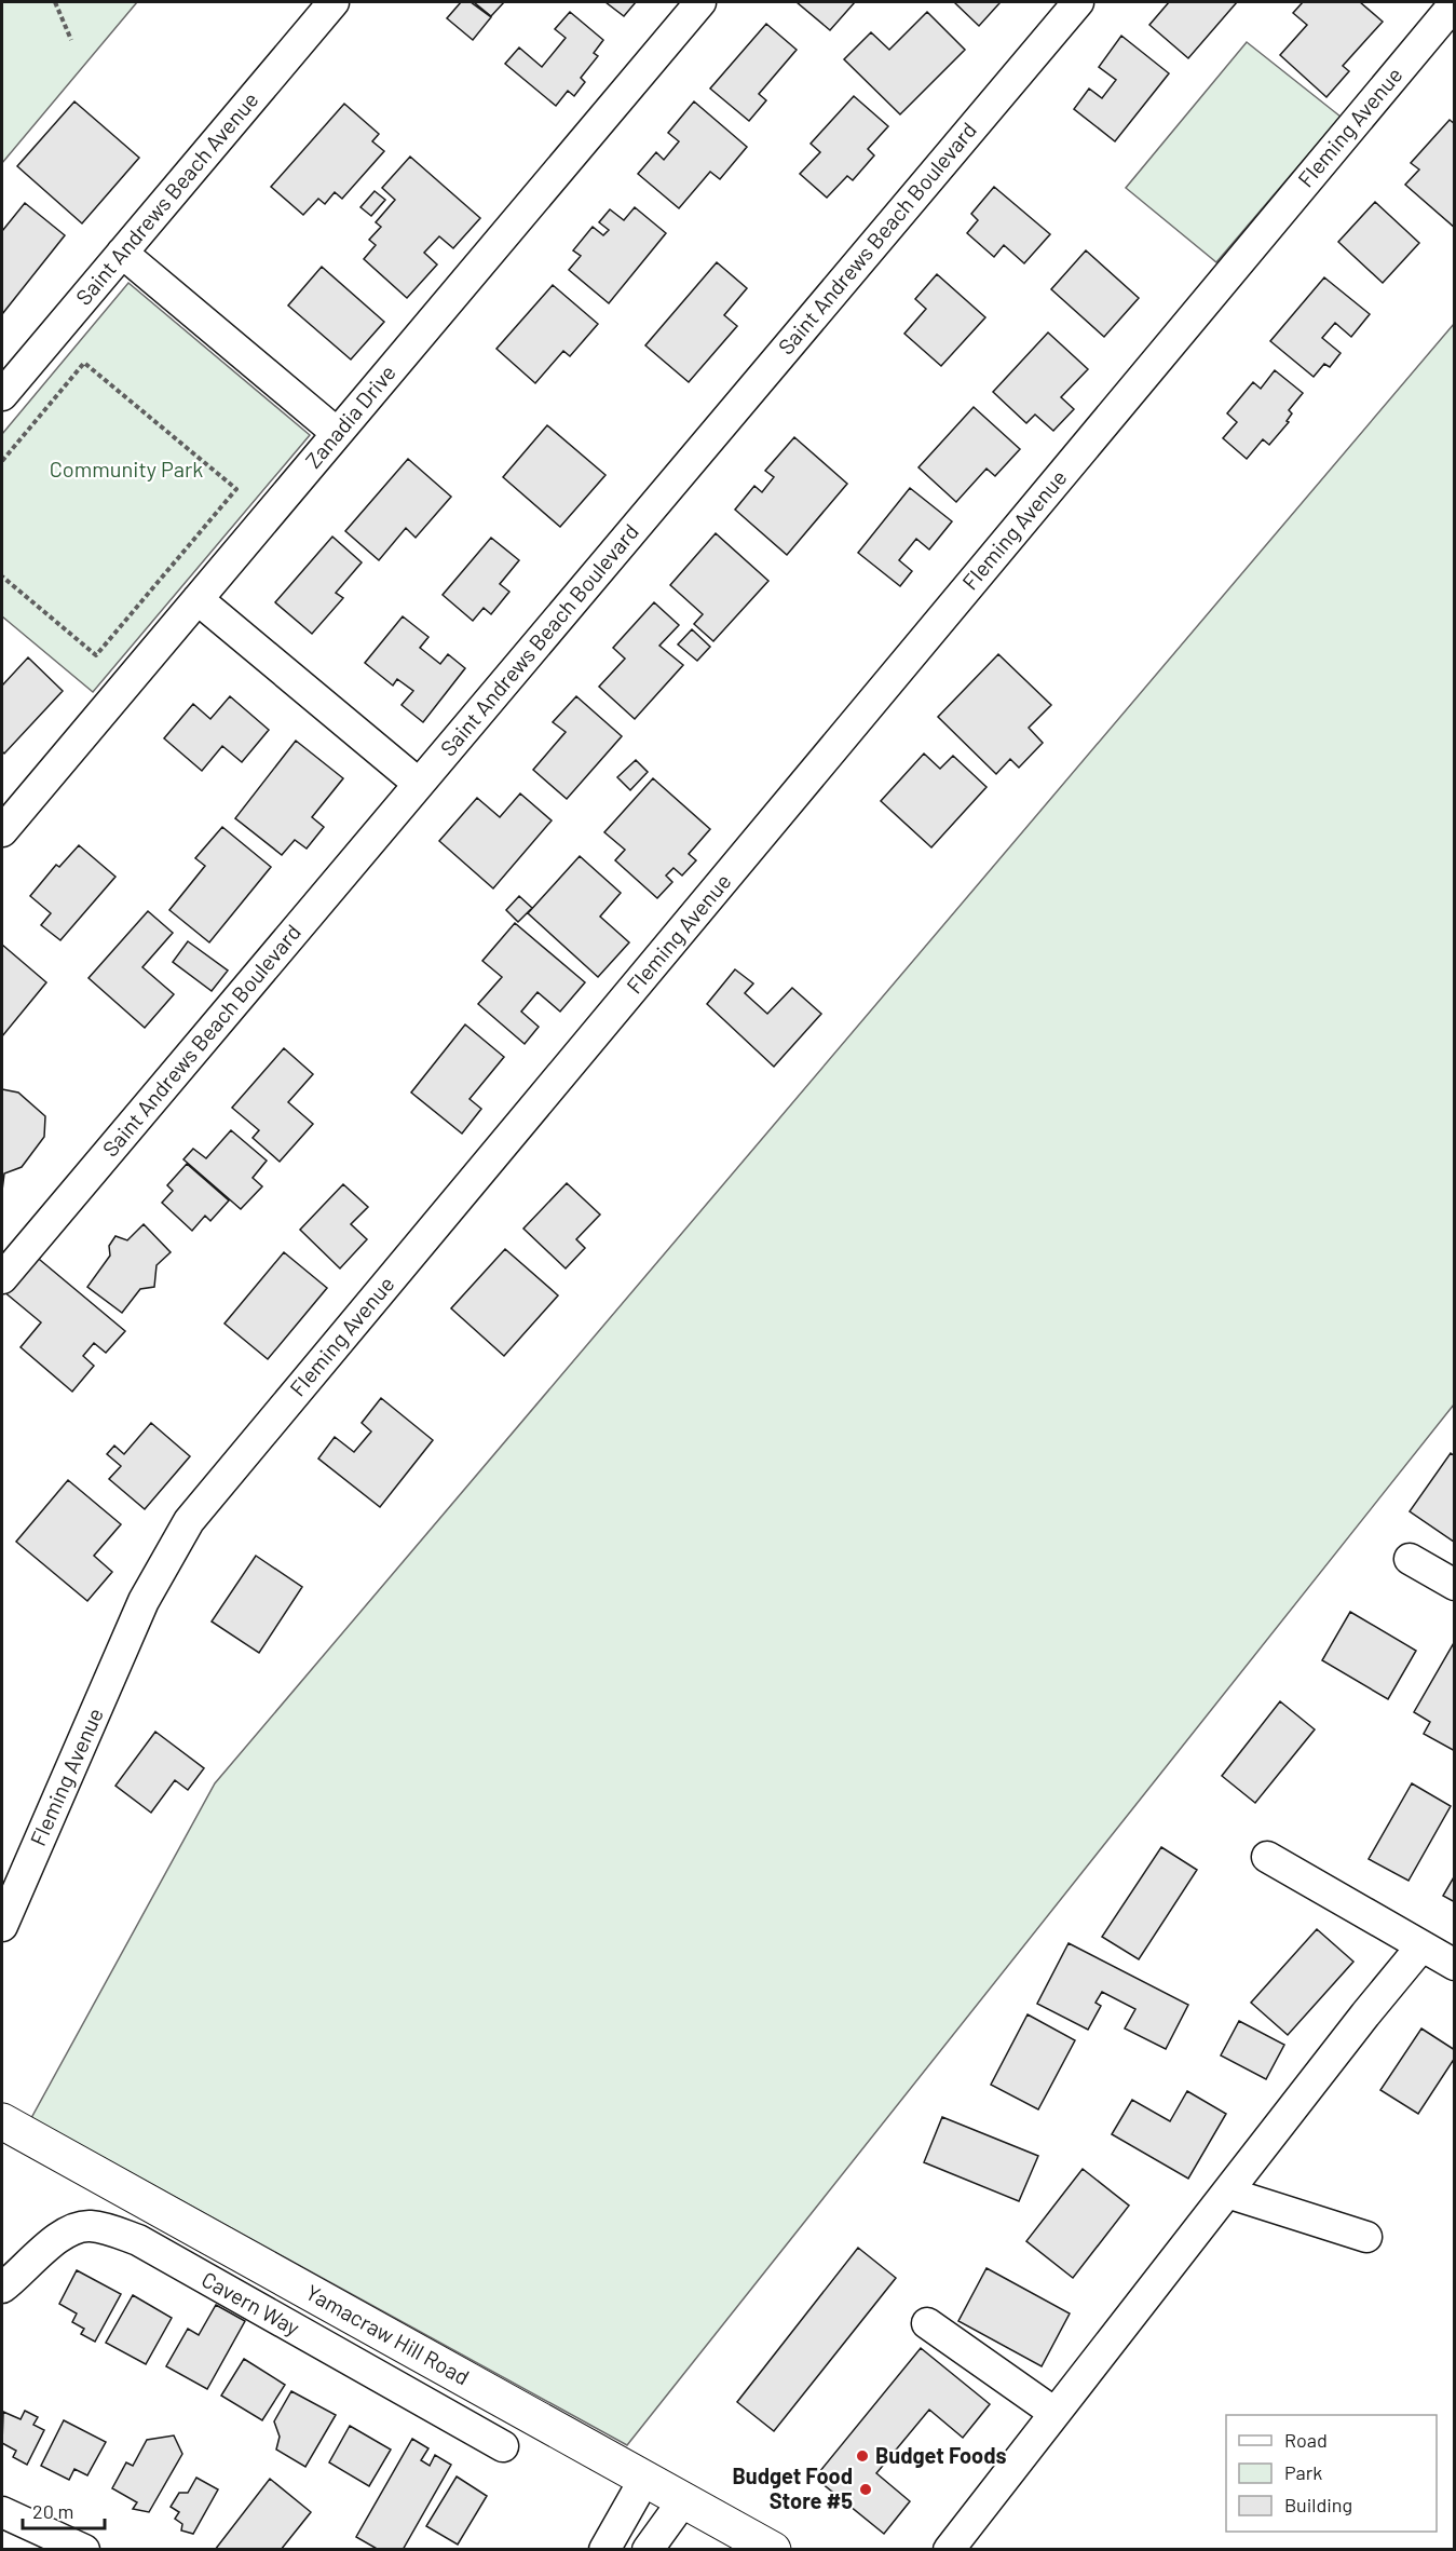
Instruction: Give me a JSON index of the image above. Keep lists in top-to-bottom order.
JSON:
{
  "streets": {
    "main road": ["Yamacraw Hill Road"],
    "street": [
      "Fleming Avenue",
      "Saint Andrews Beach Avenue",
      "Saint Andrews Beach Boulevard",
      "Zanadia Drive",
      "Cavern Way"
    ]
  },
  "parks": ["Community Park"],
  "places": ["Budget Foods", "Budget Food Store #5"],
  "legend": ["Road", "Park", "Building"],
  "scale_bar": "20 m"
}
